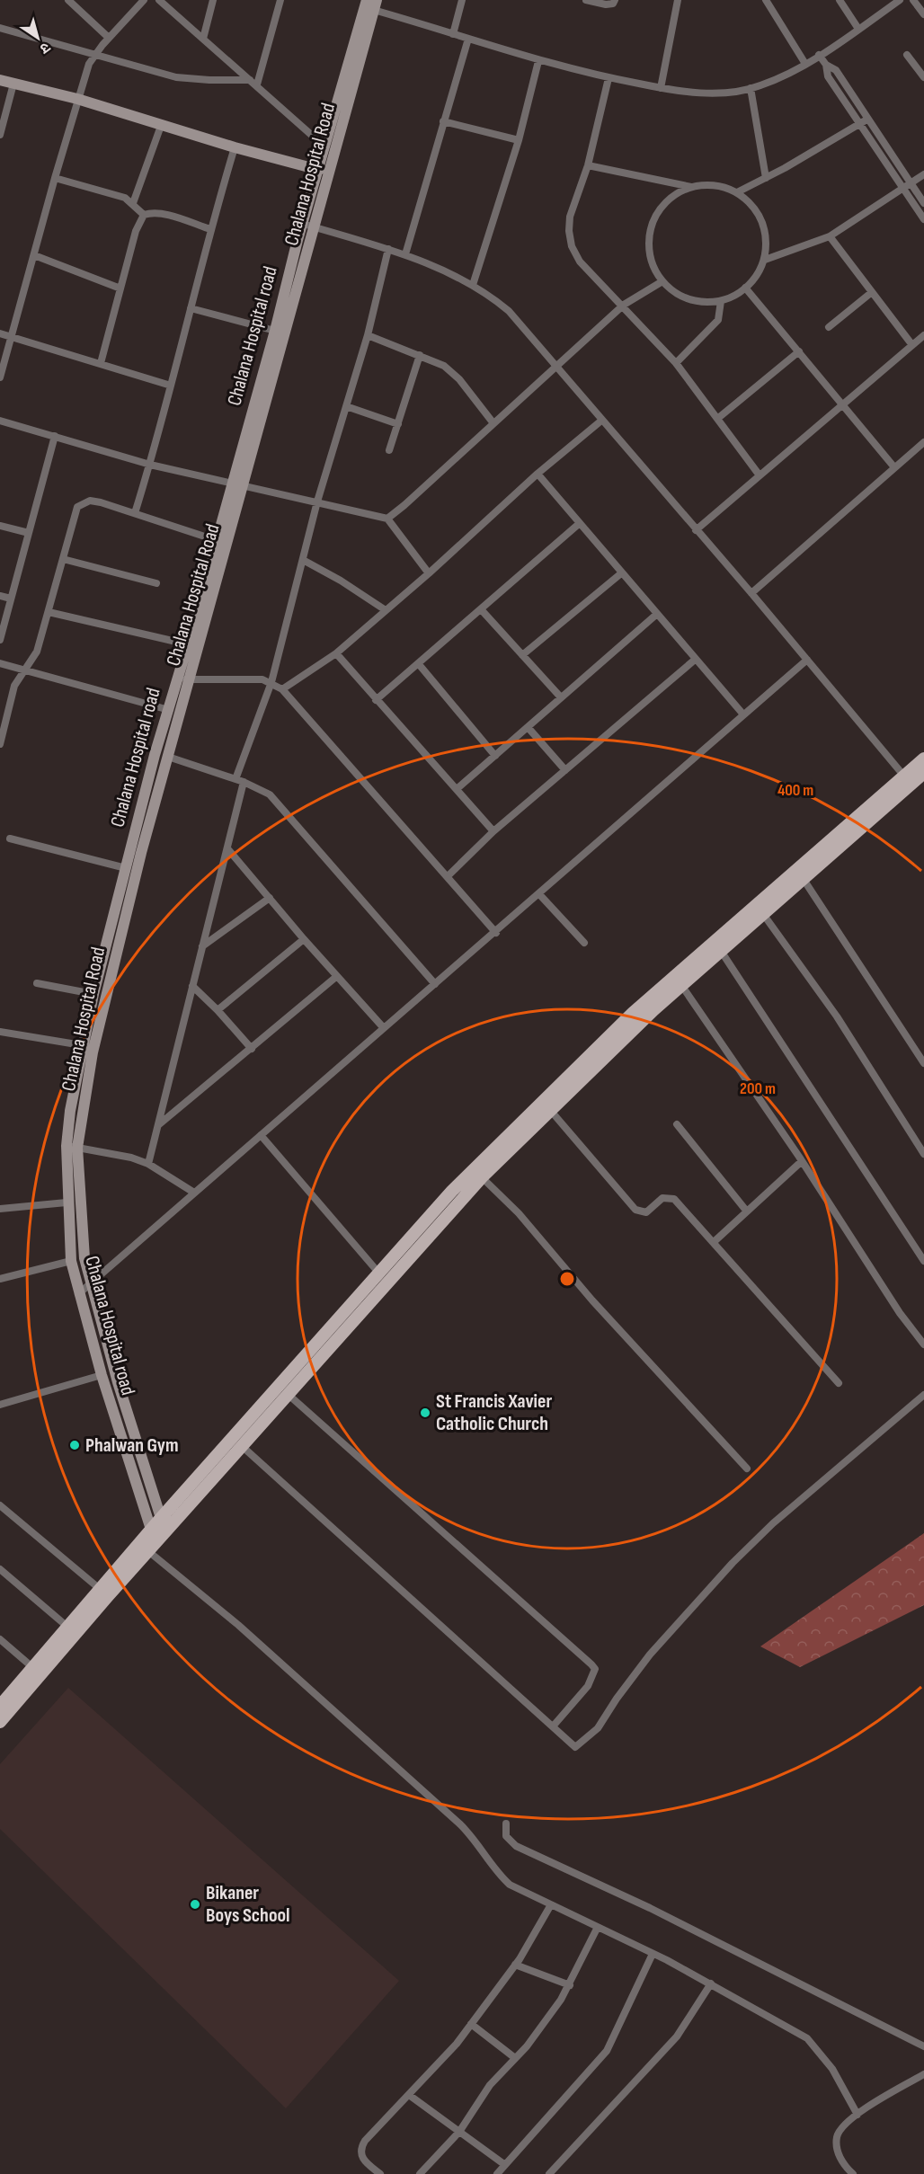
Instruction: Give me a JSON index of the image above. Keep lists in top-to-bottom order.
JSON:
{
  "streets": {
    "street": ["Chalana Hospital Road", "Chalana Hospital road"]
  },
  "crossings": [
    ["Chalana Hospital Road", "Chalana Hospital road"]
  ],
  "places": ["St Francis Xavier Catholic Church", "Phalwan Gym", "Bikaner Boys School"],
  "north": "bottom right",
  "rings": ["400 m", "200 m"]
}
